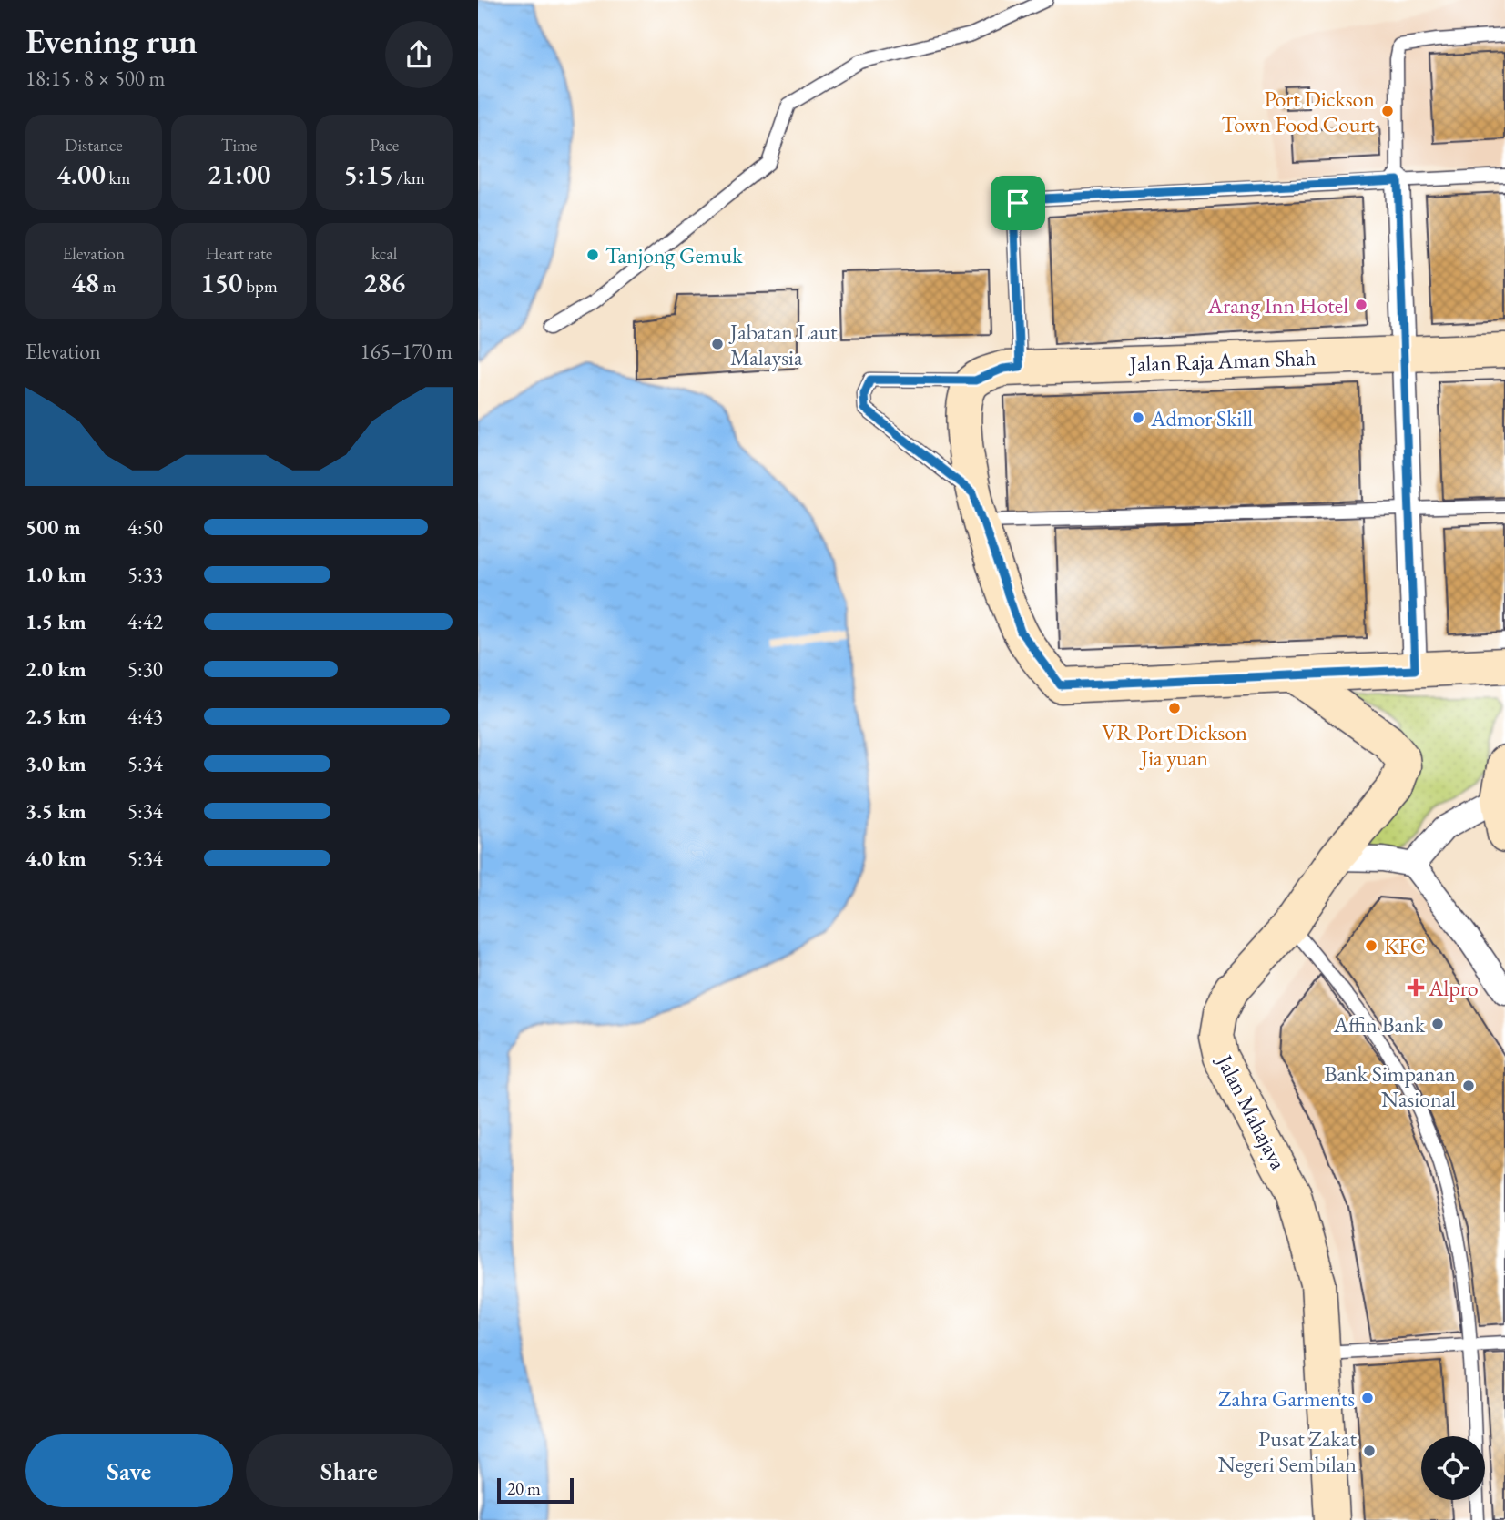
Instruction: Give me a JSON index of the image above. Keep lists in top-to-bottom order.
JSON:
{
  "streets": {
    "street": ["Jalan Raja Aman Shah", "Jalan Mahajaya"]
  },
  "places": {
    "other": [
      "Port Dickson Town Food Court",
      "Tanjong Gemuk",
      "Arang Inn Hotel",
      "Jabatan Laut Malaysia",
      "Admor Skill",
      "VR Port Dickson Jia yuan",
      "KFC",
      "Affin Bank",
      "Bank Simpanan Nasional",
      "Zahra Garments",
      "Pusat Zakat Negeri Sembilan"
    ],
    "health": ["Alpro"]
  },
  "scale_bar": "20 m",
  "page": {
    "heading": ["Evening run", "18:15 · 8 × 500 m"],
    "stats": [
      ["Distance", "4.00 km"],
      ["Time", "21:00"],
      ["Pace", "5:15 /km"],
      ["Elevation", "48 m"],
      ["Heart rate", "150 bpm"],
      ["kcal", "286"]
    ],
    "chart": ["Elevation", "165–170 m"],
    "list": [
      {
        "name": "500 m",
        "note": "4:50"
      },
      {
        "name": "1.0 km",
        "note": "5:33"
      },
      {
        "name": "1.5 km",
        "note": "4:42"
      },
      {
        "name": "2.0 km",
        "note": "5:30"
      },
      {
        "name": "2.5 km",
        "note": "4:43"
      },
      {
        "name": "3.0 km",
        "note": "5:34"
      },
      {
        "name": "3.5 km",
        "note": "5:34"
      },
      {
        "name": "4.0 km",
        "note": "5:34"
      }
    ],
    "buttons": ["Save", "Share"],
    "scale": "20 m"
  }
}
